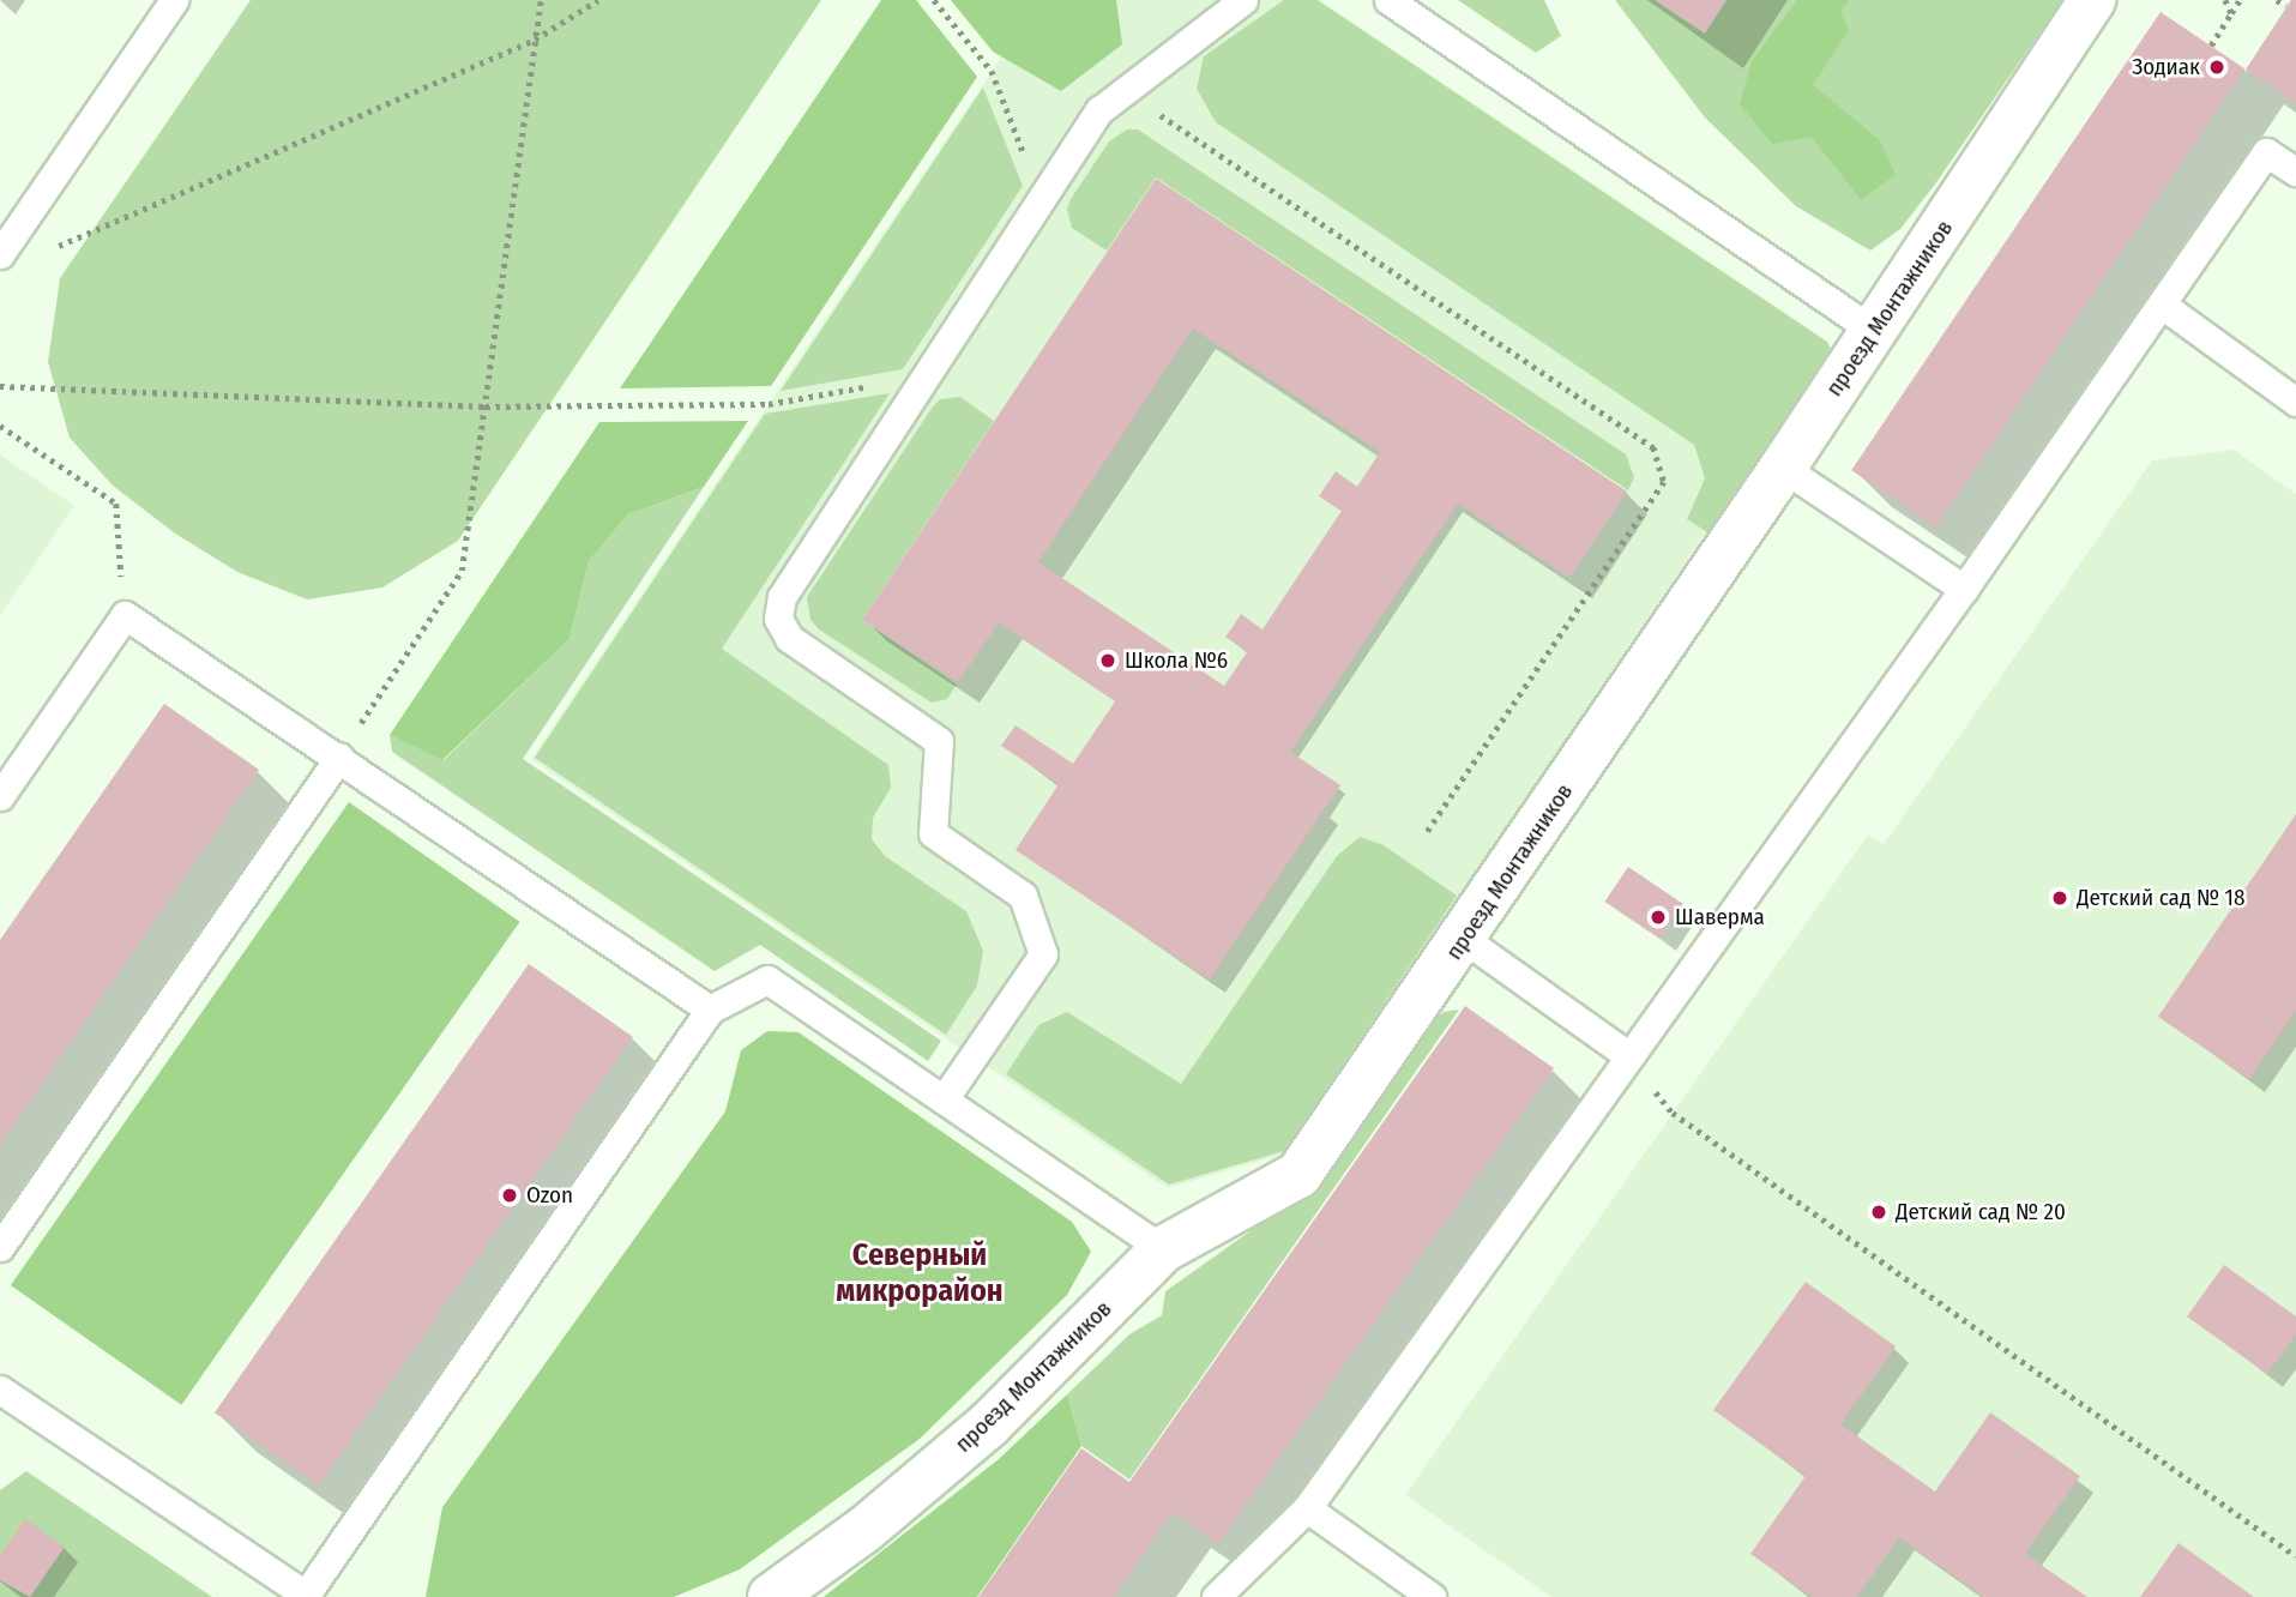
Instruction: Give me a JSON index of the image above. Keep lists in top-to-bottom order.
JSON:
{
  "streets": {
    "street": ["проезд Монтажников"]
  },
  "districts": ["Северный микрорайон"],
  "places": [
    "Зодиак",
    "Школа №6",
    "Детский сад № 18",
    "Шаверма",
    "Ozon",
    "Детский сад № 20"
  ]
}
